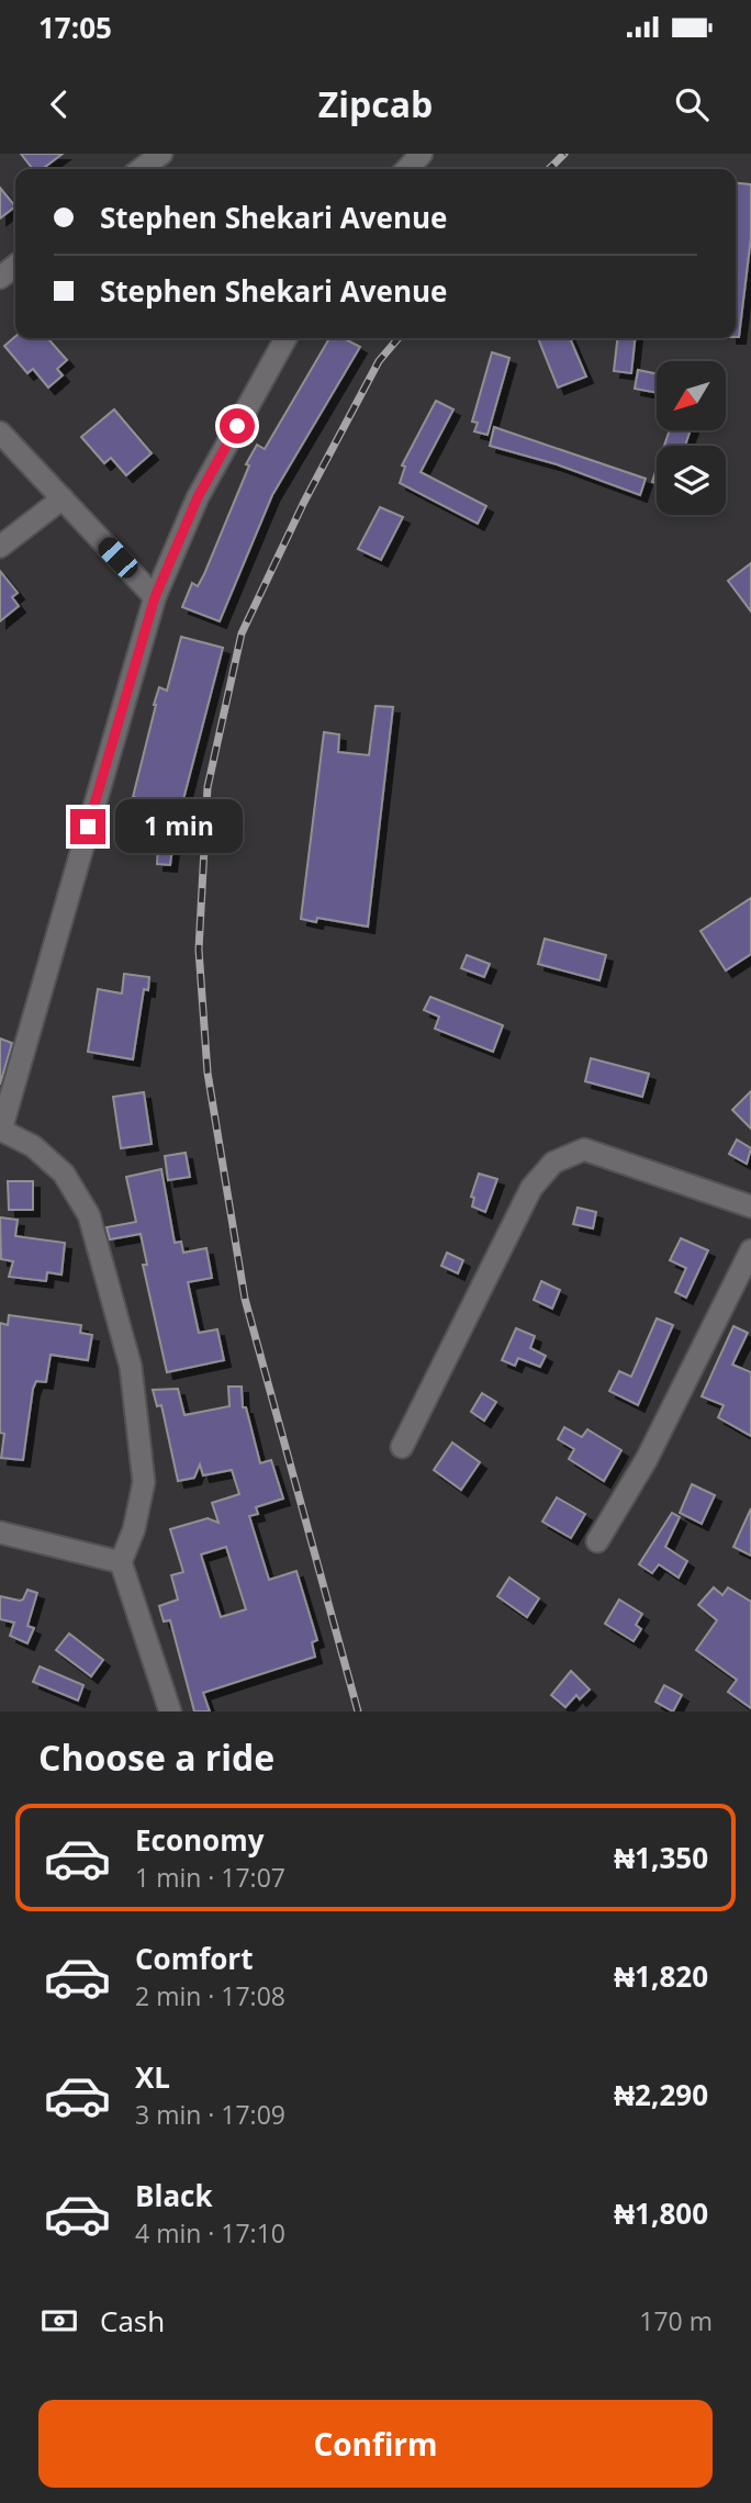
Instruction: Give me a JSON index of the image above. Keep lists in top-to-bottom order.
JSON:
{
  "north": "bottom left",
  "page": {
    "status": "17:05",
    "header": "Zipcab",
    "banner": ["Stephen Shekari Avenue", "Stephen Shekari Avenue"],
    "bubble": "1 min",
    "heading": "Choose a ride",
    "list": [
      {
        "name": "Economy",
        "note": "1 min · 17:07",
        "value": "₦1,350"
      },
      {
        "name": "Comfort",
        "note": "2 min · 17:08",
        "value": "₦1,820"
      },
      {
        "name": "XL",
        "note": "3 min · 17:09",
        "value": "₦2,290"
      },
      {
        "name": "Black",
        "note": "4 min · 17:10",
        "value": "₦1,800"
      }
    ],
    "pay": ["Cash", "170 m"],
    "buttons": "Confirm"
  }
}
